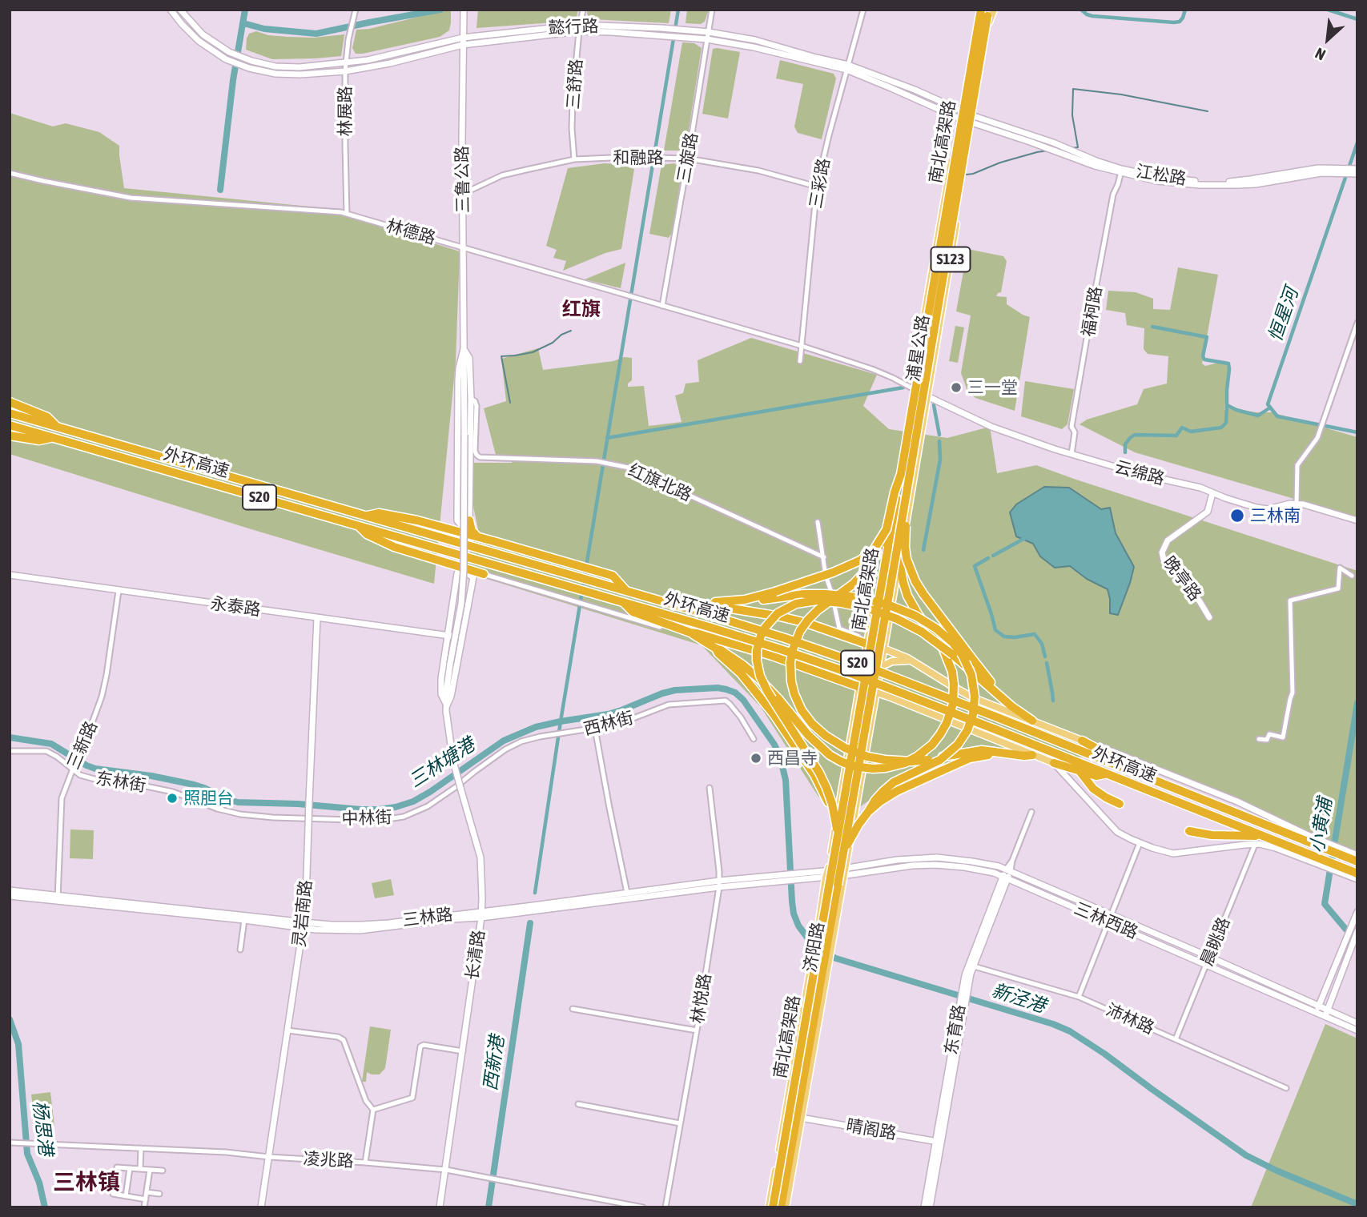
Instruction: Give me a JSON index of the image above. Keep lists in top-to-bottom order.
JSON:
{
  "streets": {
    "highway": ["南北高架路", "外环高速", "S20"],
    "main road": ["S123", "浦星公路", "济阳路"],
    "street": [
      "懿行路",
      "三舒路",
      "林展路",
      "和融路",
      "三旋路",
      "江松路",
      "三鲁公路",
      "三彩路",
      "林德路",
      "福柯路",
      "云绵路",
      "红旗北路",
      "晚亭路",
      "永泰路",
      "西林街",
      "三新路",
      "东林街",
      "中林街",
      "灵岩南路",
      "三林路",
      "三林西路",
      "晨眺路",
      "长清路",
      "林悦路",
      "沛林路",
      "东育路",
      "晴阁路",
      "凌兆路"
    ]
  },
  "crossings": [
    ["懿行路", "三舒路"],
    ["懿行路", "林展路"],
    ["懿行路", "三旋路"],
    ["懿行路", "江松路"],
    ["懿行路", "三鲁公路"],
    ["懿行路", "三彩路"],
    ["懿行路", "浦星公路"],
    ["三舒路", "和融路"],
    ["林展路", "林德路"],
    ["南北高架路", "浦星公路"],
    ["和融路", "三旋路"],
    ["和融路", "三鲁公路"],
    ["和融路", "三彩路"],
    ["三旋路", "林德路"],
    ["江松路", "福柯路"],
    ["江松路", "浦星公路"],
    ["三鲁公路", "林德路"],
    ["三鲁公路", "红旗北路"],
    ["三鲁公路", "长清路"],
    ["三彩路", "林德路"],
    ["林德路", "浦星公路"],
    ["林德路", "云绵路"],
    ["福柯路", "云绵路"],
    ["浦星公路", "云绵路"],
    ["浦星公路", "济阳路"],
    ["云绵路", "晚亭路"],
    ["永泰路", "三新路"],
    ["永泰路", "灵岩南路"],
    ["永泰路", "长清路"],
    ["西林街", "中林街"],
    ["西林街", "长清路"],
    ["三新路", "东林街"],
    ["三新路", "三林路"],
    ["东林街", "中林街"],
    ["中林街", "长清路"],
    ["灵岩南路", "三林路"],
    ["灵岩南路", "凌兆路"],
    ["三林路", "三林西路"],
    ["三林路", "济阳路"],
    ["三林路", "长清路"],
    ["三林路", "林悦路"],
    ["三林西路", "晨眺路"],
    ["三林西路", "济阳路"],
    ["三林西路", "东育路"],
    ["晨眺路", "沛林路"],
    ["济阳路", "晴阁路"],
    ["长清路", "凌兆路"],
    ["沛林路", "东育路"],
    ["东育路", "晴阁路"]
  ],
  "districts": ["红旗", "三林镇"],
  "water": [
    "恒星河",
    "三林塘港",
    "小黄浦",
    "新泾港",
    "西新港",
    "杨思港"
  ],
  "places": [
    "三一堂",
    "三林南",
    "西昌寺",
    "照胆台"
  ],
  "north": "bottom left"
}
